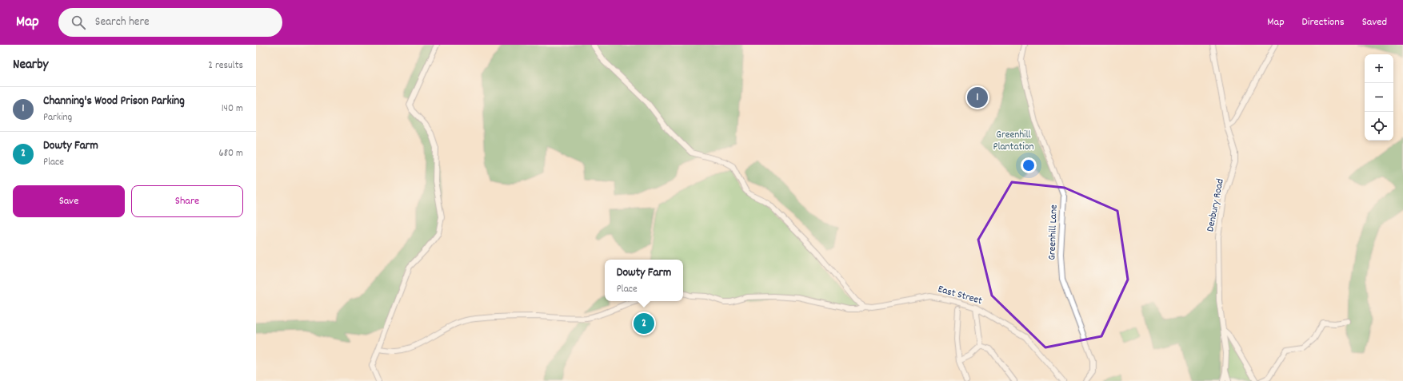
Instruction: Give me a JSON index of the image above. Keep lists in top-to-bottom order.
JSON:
{
  "streets": {
    "street": ["Denbury Road", "Greenhill Lane", "East Street"]
  },
  "parks": ["Greenhill Plantation"],
  "page": {
    "header": "Map",
    "search": "Search here",
    "nav": ["Map", "Directions", "Saved"],
    "heading": ["Nearby", "2 results"],
    "map_buttons": ["+", "−"],
    "pins": ["1", "2"],
    "list": [
      {
        "mark": "1",
        "name": "Channing's Wood Prison Parking",
        "note": "Parking",
        "value": "140 m"
      },
      {
        "mark": "2",
        "name": "Dowty Farm",
        "note": "Place",
        "value": "680 m"
      }
    ],
    "buttons": ["Save", "Share"],
    "popup": ["Dowty Farm", "Place"]
  }
}
